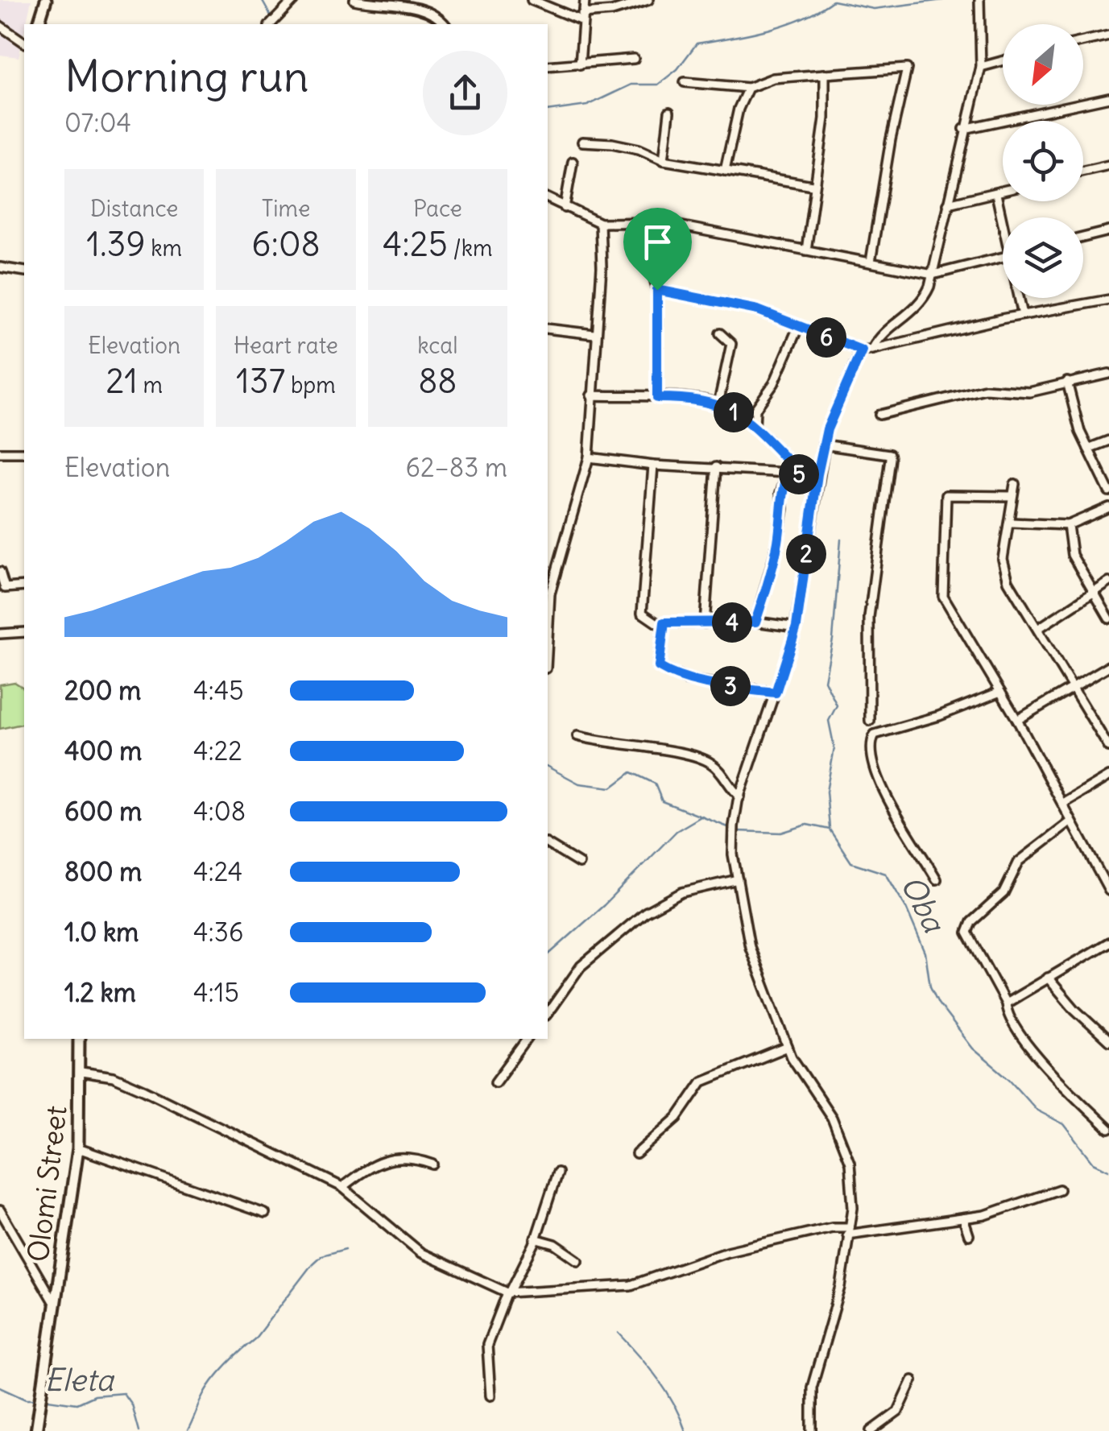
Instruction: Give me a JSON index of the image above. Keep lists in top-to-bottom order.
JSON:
{
  "streets": {
    "main road": ["Olomi Street"]
  },
  "water": ["Oba", "Eleta"],
  "north": "bottom left",
  "page": {
    "heading": ["Morning run", "07:04"],
    "stats": [
      ["Distance", "1.39 km"],
      ["Time", "6:08"],
      ["Pace", "4:25 /km"],
      ["Elevation", "21 m"],
      ["Heart rate", "137 bpm"],
      ["kcal", "88"]
    ],
    "pins": [
      "6",
      "1",
      "5",
      "2",
      "4",
      "3"
    ],
    "chart": ["Elevation", "62–83 m"],
    "list": [
      {
        "name": "200 m",
        "note": "4:45"
      },
      {
        "name": "400 m",
        "note": "4:22"
      },
      {
        "name": "600 m",
        "note": "4:08"
      },
      {
        "name": "800 m",
        "note": "4:24"
      },
      {
        "name": "1.0 km",
        "note": "4:36"
      },
      {
        "name": "1.2 km",
        "note": "4:15"
      }
    ]
  }
}
